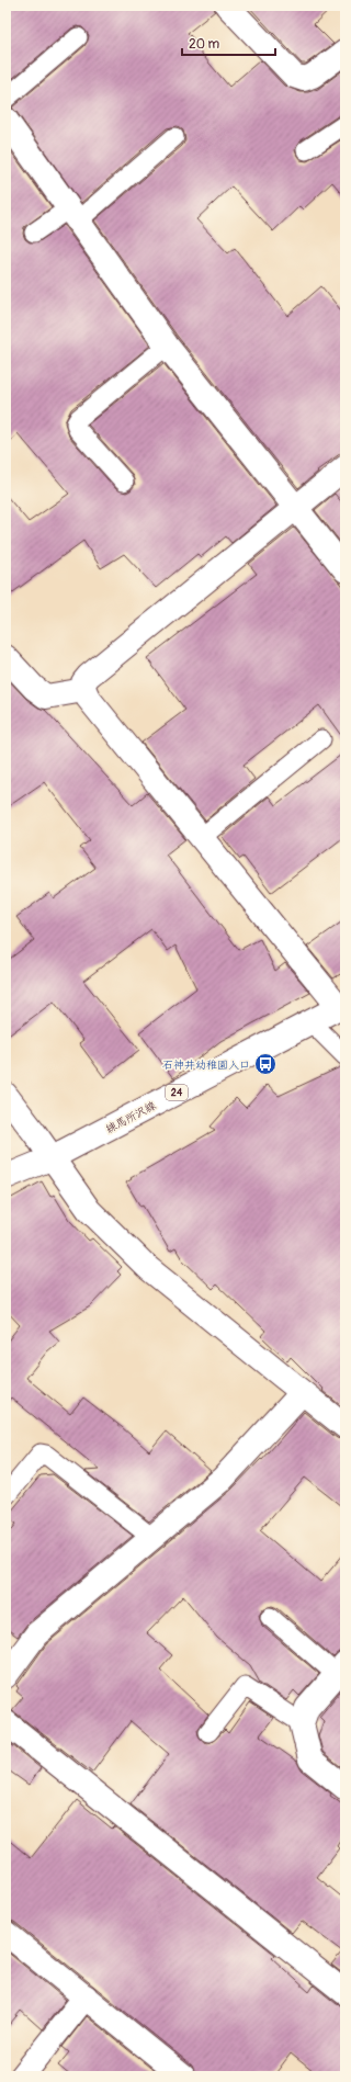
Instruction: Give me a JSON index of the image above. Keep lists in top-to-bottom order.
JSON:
{
  "streets": {
    "street": ["24", "練馬所沢線"]
  },
  "places": {
    "bus stop": ["石神井幼稚園入口"]
  },
  "scale_bar": "20 m"
}
